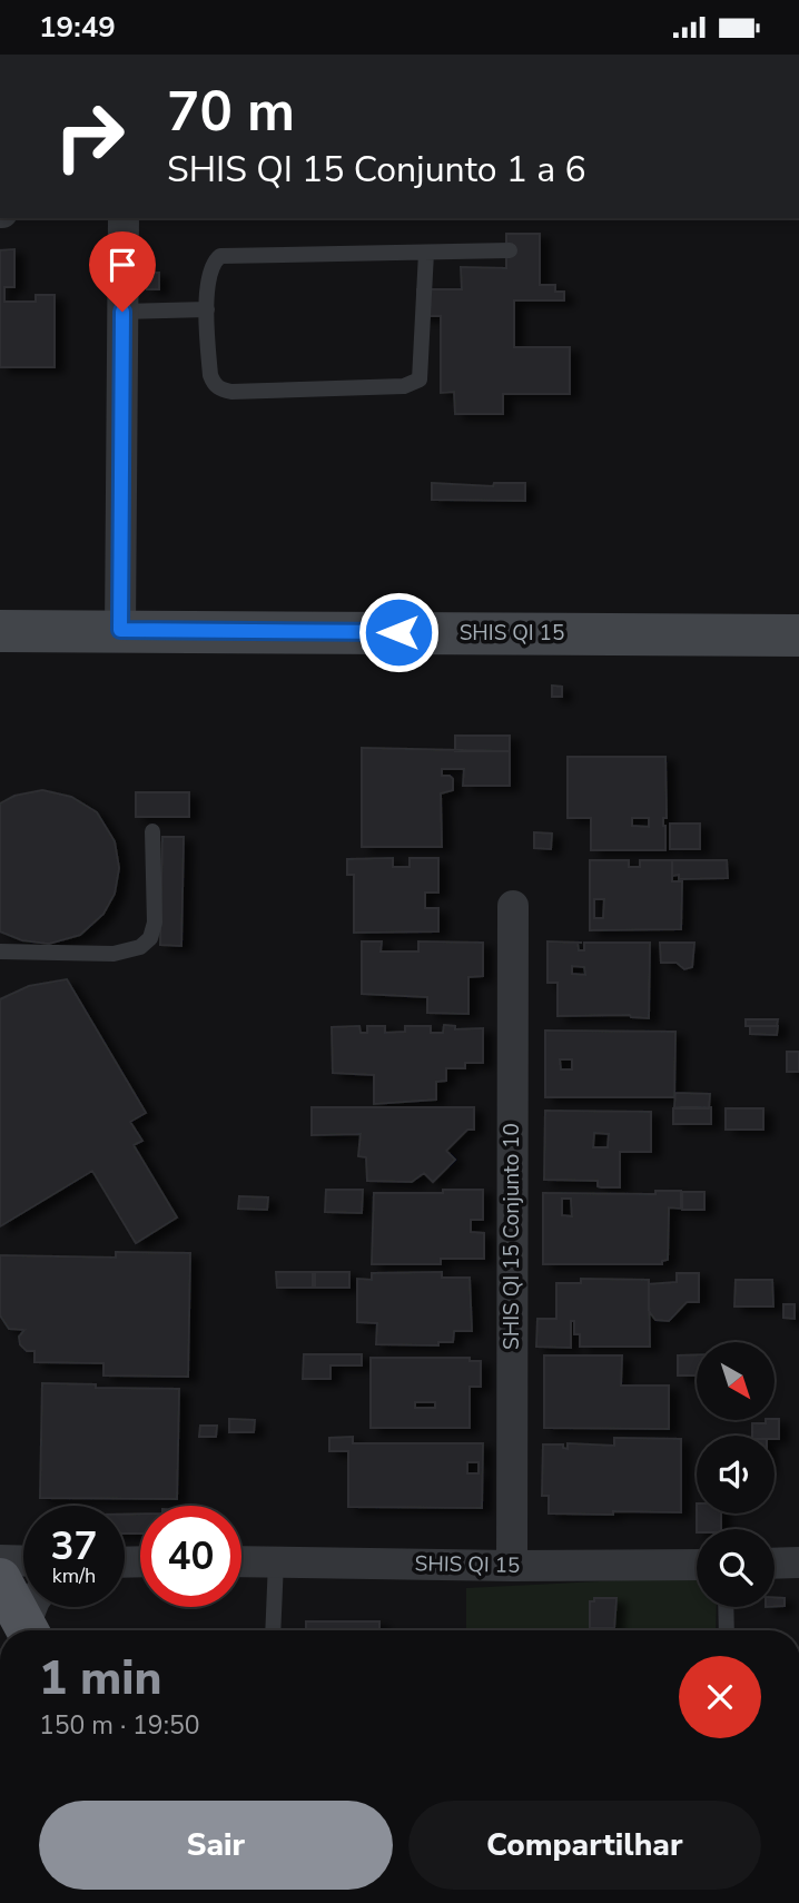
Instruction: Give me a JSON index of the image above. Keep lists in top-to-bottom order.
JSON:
{
  "streets": {
    "street": ["SHIS QI 15", "SHIS QI 15 Conjunto 10"]
  },
  "crossings": [
    ["SHIS QI 15", "SHIS QI 15 Conjunto 10"]
  ],
  "north": "bottom right",
  "page": {
    "status": "19:49",
    "turn": ["70 m", "SHIS QI 15 Conjunto 1 a 6"],
    "speed": "37 km/h",
    "limit": "40",
    "heading": ["1 min", "150 m · 19:50"],
    "buttons": ["Sair", "Compartilhar"]
  }
}
